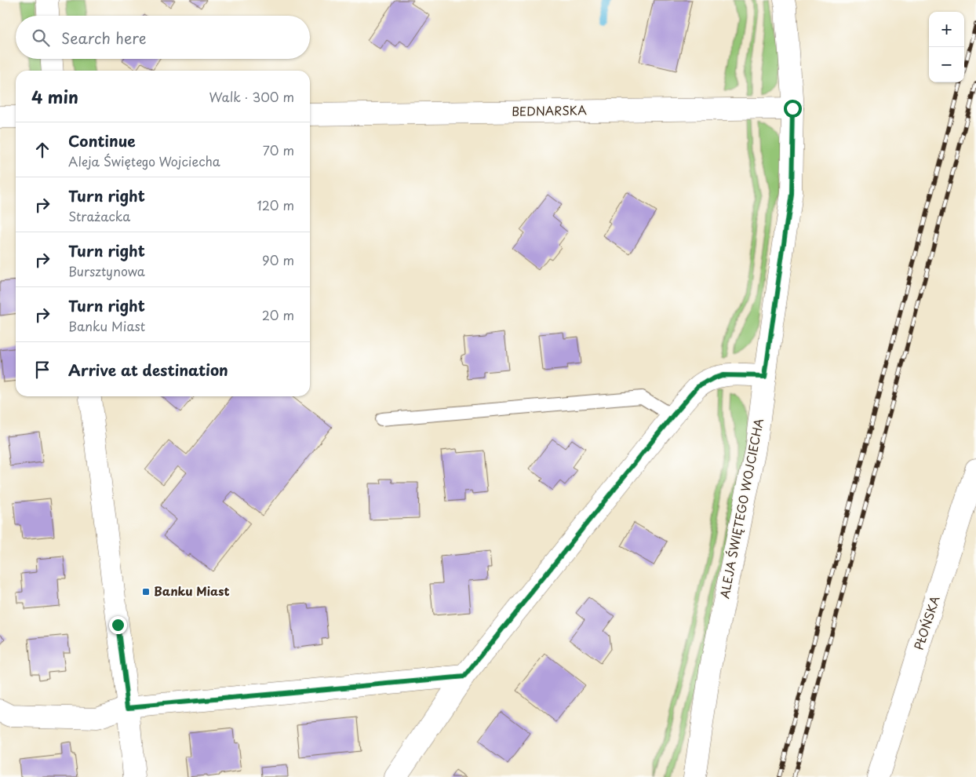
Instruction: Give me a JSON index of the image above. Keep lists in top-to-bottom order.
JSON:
{
  "streets": {
    "street": ["BEDNARSKA", "ALEJA ŚWIĘTEGO WOJCIECHA", "PŁOŃSKA"]
  },
  "crossings": [
    ["BEDNARSKA", "ALEJA ŚWIĘTEGO WOJCIECHA"]
  ],
  "places": {
    "transit": ["Banku Miast"]
  },
  "page": {
    "map_buttons": ["+", "−"],
    "search": "Search here",
    "heading": ["4 min", "Walk · 300 m"],
    "list": [
      ["Continue", "Aleja Świętego Wojciecha", "70 m"],
      ["Turn right", "Strażacka", "120 m"],
      ["Turn right", "Bursztynowa", "90 m"],
      ["Turn right", "Banku Miast", "20 m"],
      "Arrive at destination"
    ]
  }
}
